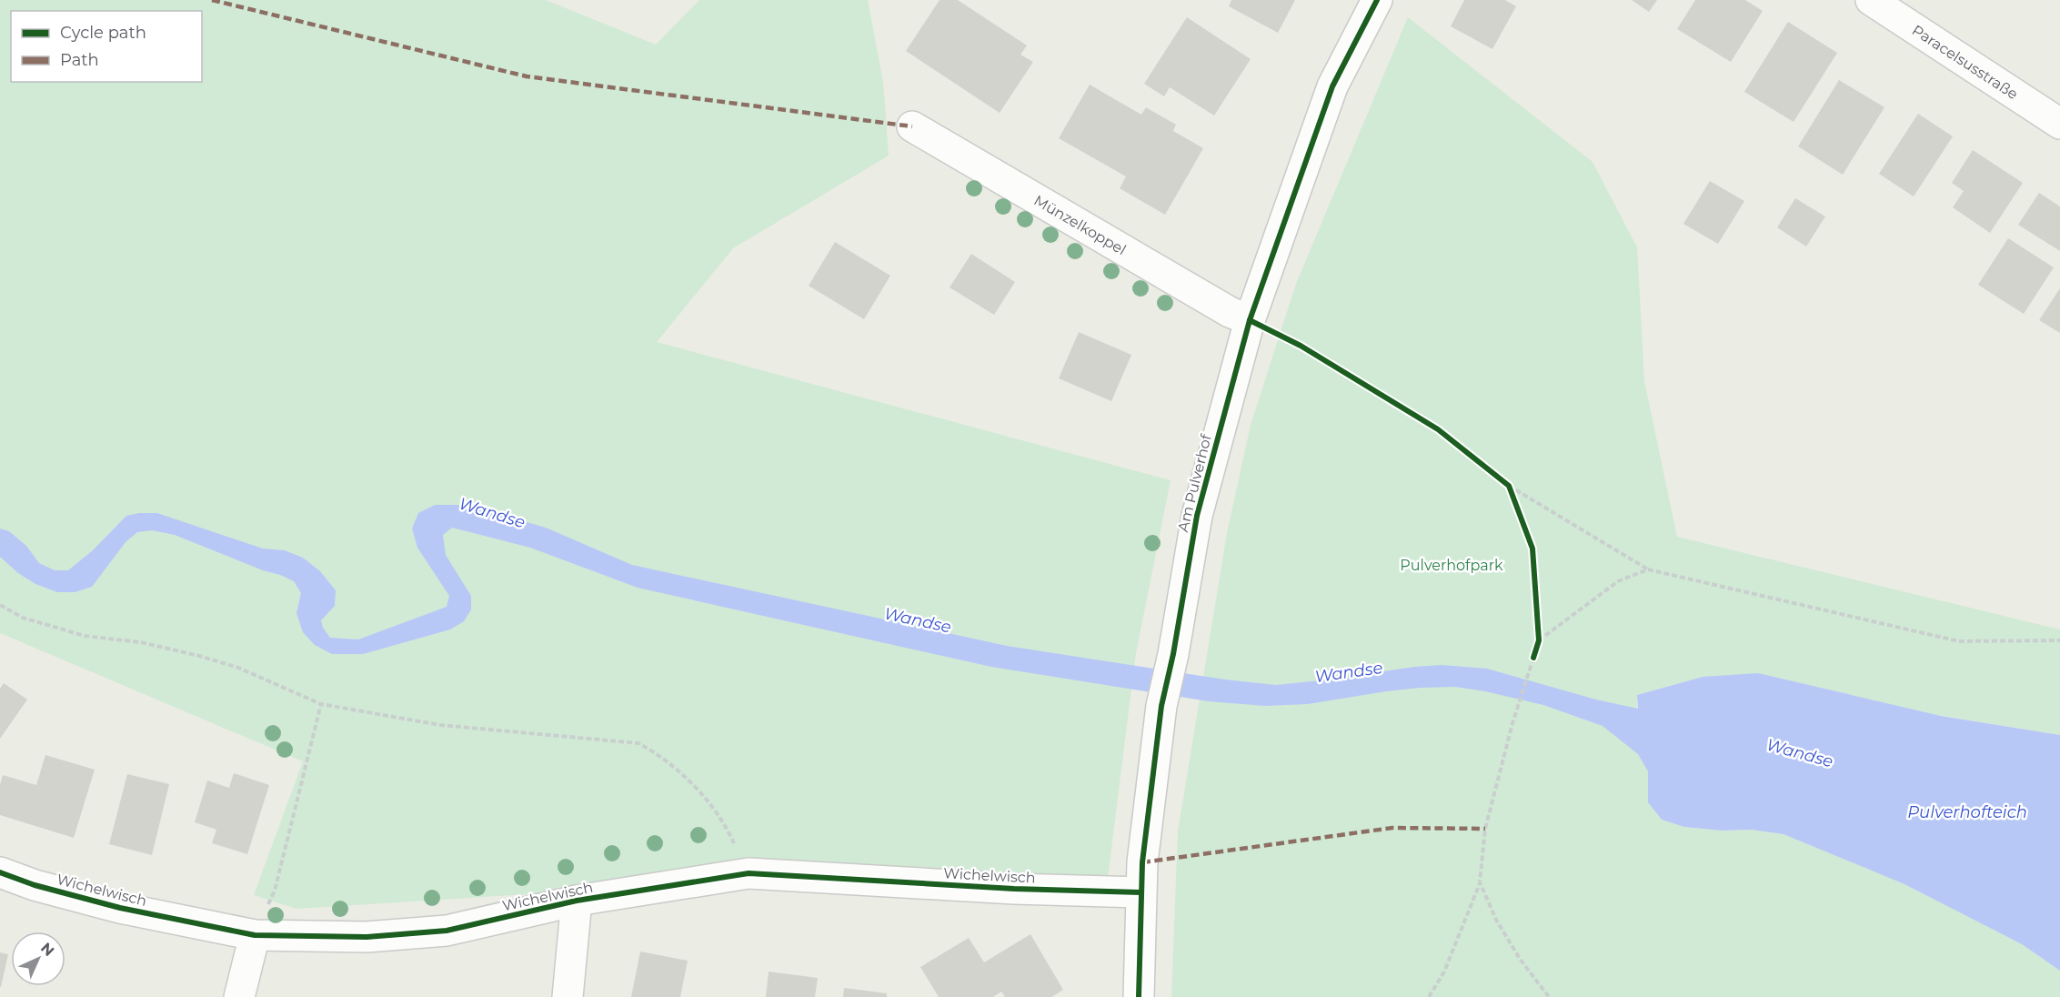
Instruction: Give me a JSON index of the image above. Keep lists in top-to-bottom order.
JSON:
{
  "streets": {
    "street": [
      "Paracelsusstraße",
      "Münzelkoppel",
      "Am Pulverhof",
      "Wichelwisch"
    ]
  },
  "crossings": [
    ["Münzelkoppel", "Am Pulverhof"],
    ["Am Pulverhof", "Wichelwisch"]
  ],
  "water": ["Wandse", "Pulverhofteich"],
  "parks": ["Pulverhofpark"],
  "legend": ["Cycle path", "Path"],
  "north": "top right"
}
